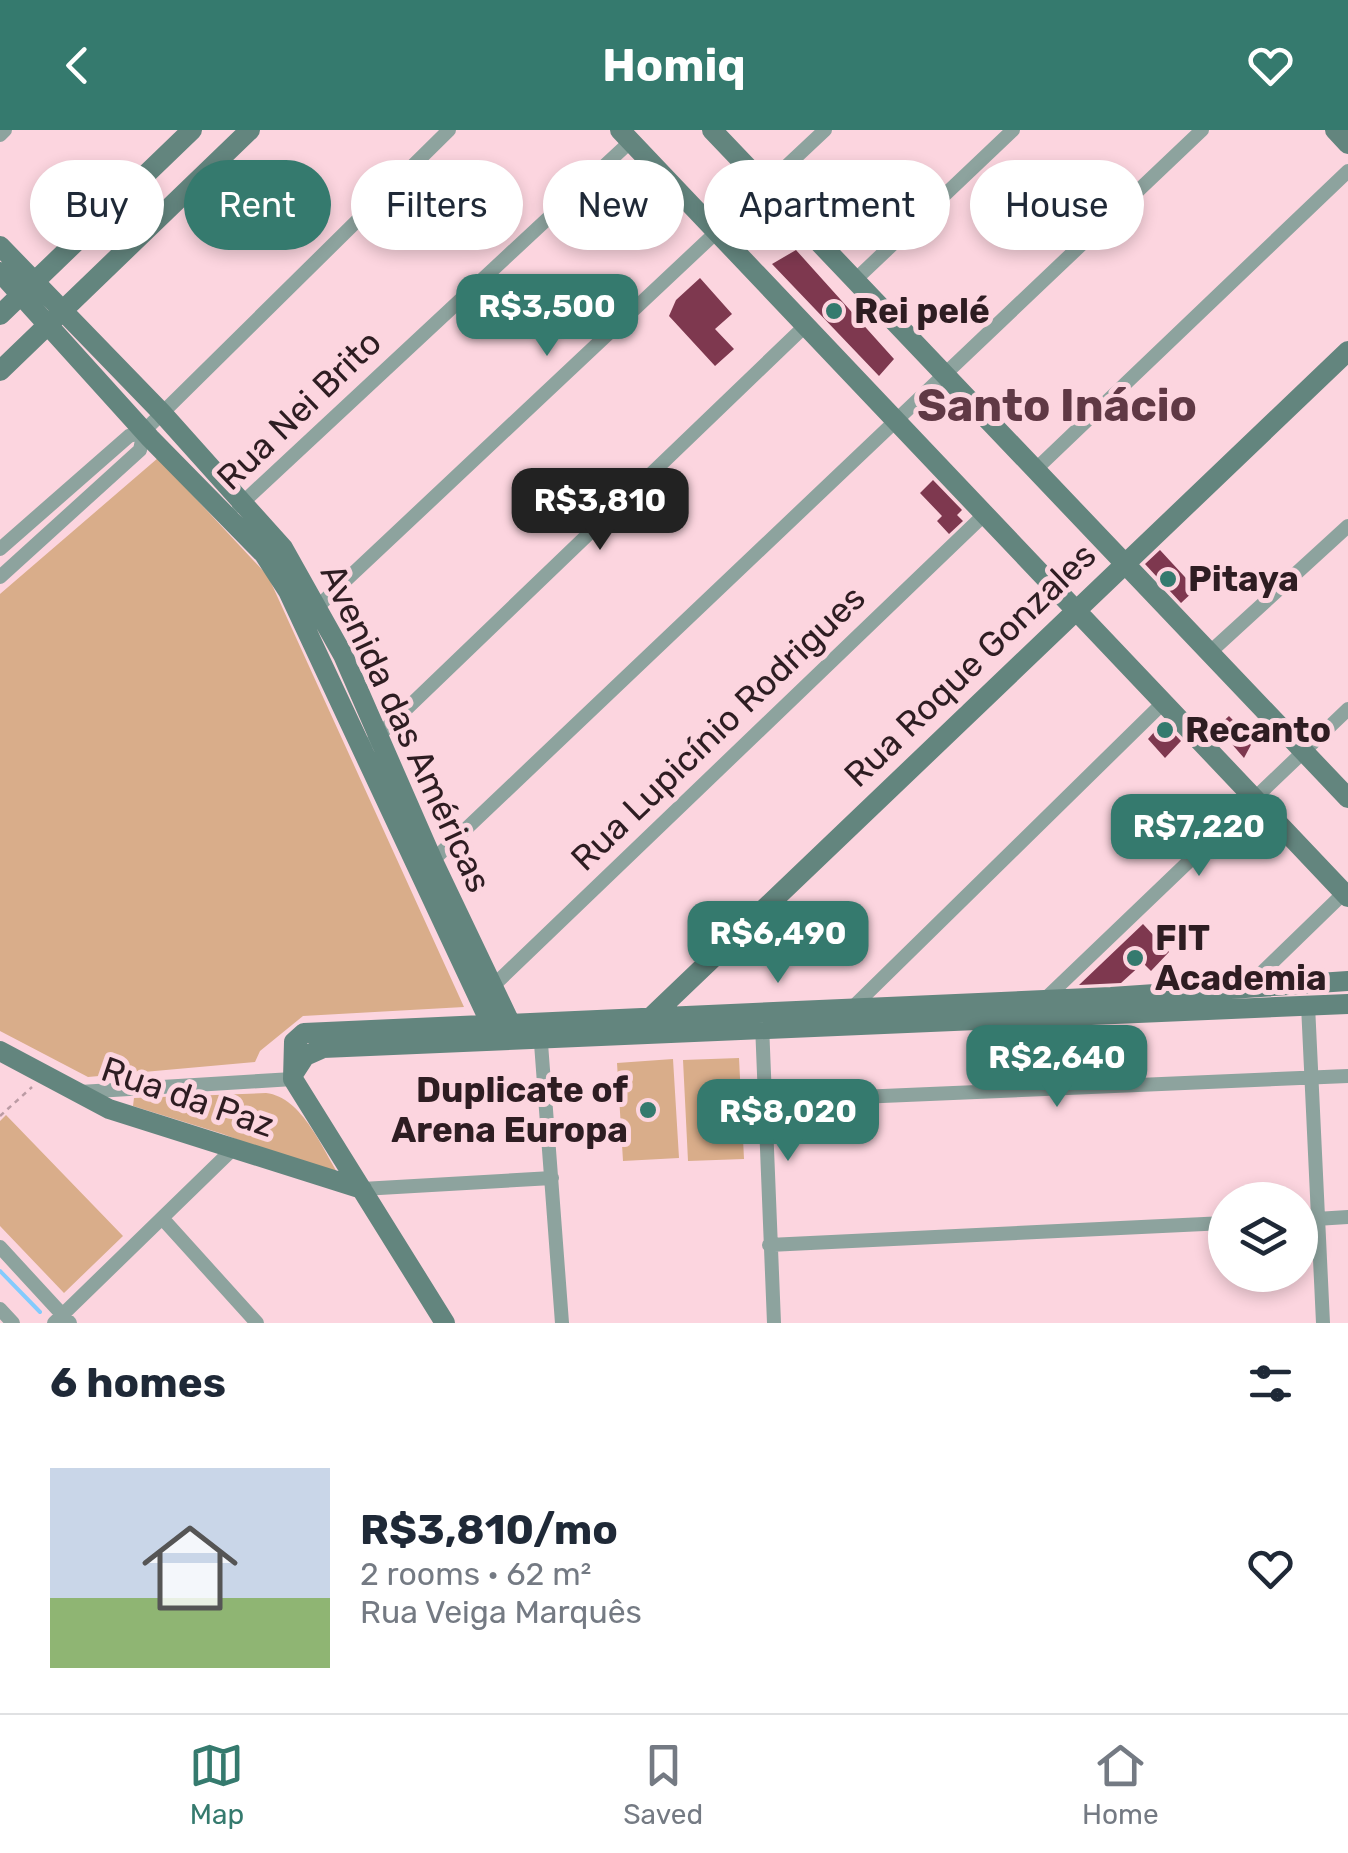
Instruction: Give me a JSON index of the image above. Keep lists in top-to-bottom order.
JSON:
{
  "streets": {
    "main road": ["Rua Roque Gonzales", "Avenida das Américas", "Rua da Paz"],
    "street": ["Rua Nei Brito", "Rua Lupicínio Rodrigues"]
  },
  "crossings": [
    ["Rua Nei Brito", "Avenida das Américas"],
    ["Avenida das Américas", "Rua Lupicínio Rodrigues"]
  ],
  "districts": ["Santo Inácio"],
  "places": [
    "Rei pelé",
    "Pitaya",
    "Recanto",
    "FIT Academia",
    "Duplicate of Arena Europa"
  ],
  "page": {
    "header": "Homiq",
    "chip": [
      "Buy",
      "Rent",
      "Filters",
      "New",
      "Apartment",
      "House"
    ],
    "price": [
      "R$3,500",
      "R$3,810",
      "R$7,220",
      "R$6,490",
      "R$2,640",
      "R$8,020"
    ],
    "heading": "6 homes",
    "list": [
      {
        "name": "R$3,810/mo",
        "note": "2 rooms · 62 m² · Rua Veiga Marquês"
      }
    ],
    "tabs": ["Map", "Saved", "Home"]
  }
}
